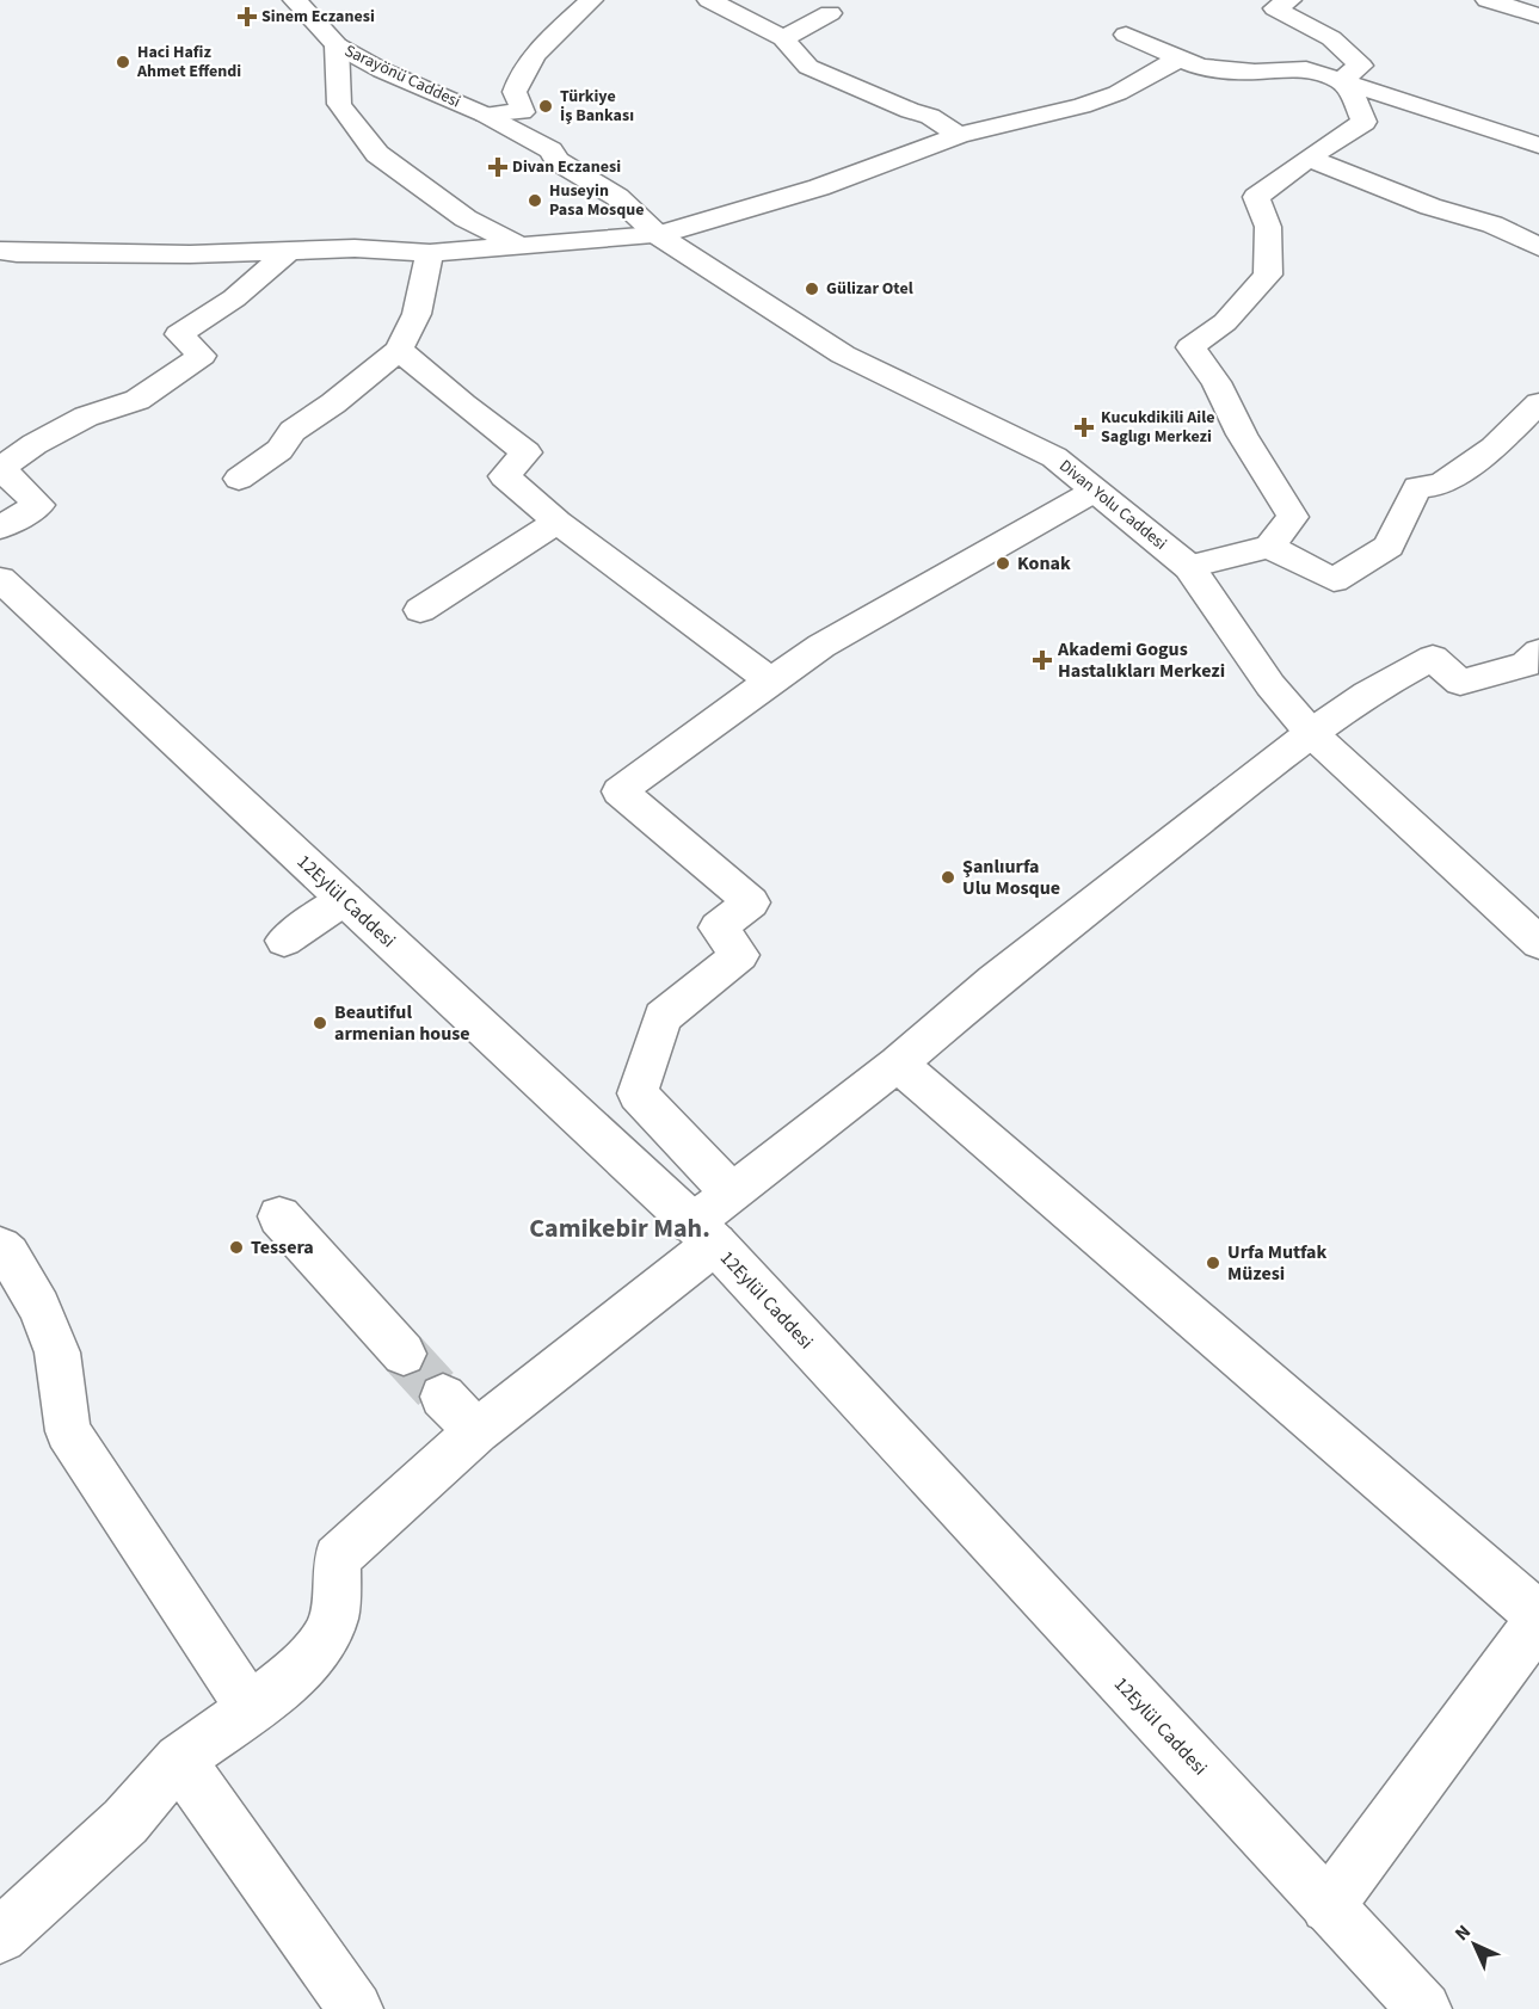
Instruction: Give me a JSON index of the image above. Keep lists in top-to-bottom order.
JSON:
{
  "streets": {
    "street": ["Sarayönü Caddesi", "Divan Yolu Caddesi", "12Eylül Caddesi"]
  },
  "crossings": [
    ["Sarayönü Caddesi", "Divan Yolu Caddesi"]
  ],
  "districts": ["Camikebir Mah."],
  "places": {
    "health": [
      "Sinem Eczanesi",
      "Divan Eczanesi",
      "Kucukdikili Aile Saglıgı Merkezi",
      "Akademi Gogus Hastalıkları Merkezi"
    ],
    "other": [
      "Haci Hafiz Ahmet Effendi",
      "Türkiye İş Bankası",
      "Huseyin Pasa Mosque",
      "Gülizar Otel",
      "Konak",
      "Şanlıurfa Ulu Mosque",
      "Beautiful armenian house",
      "Tessera",
      "Urfa Mutfak Müzesi"
    ]
  },
  "north": "top left"
}
